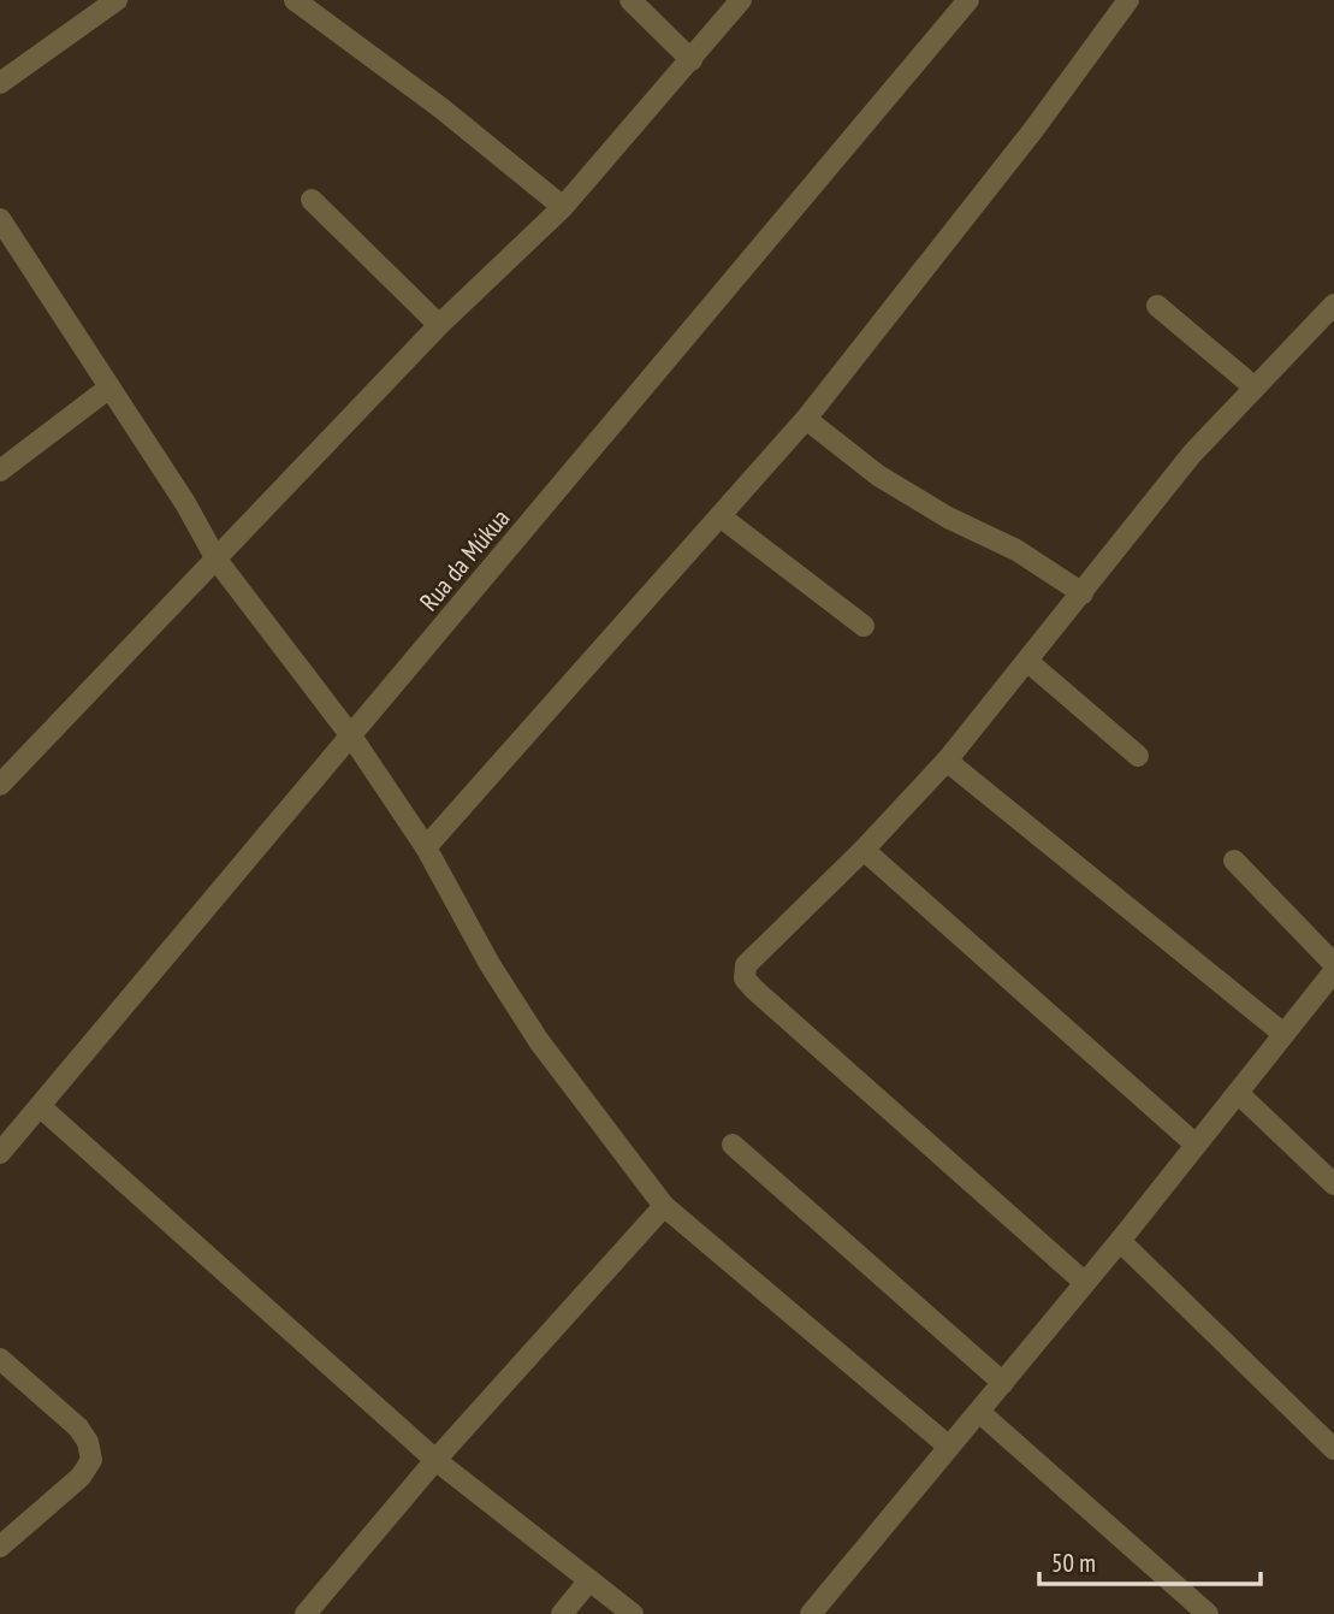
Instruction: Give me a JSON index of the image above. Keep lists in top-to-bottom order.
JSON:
{
  "streets": {
    "street": ["Rua da Múkua"]
  },
  "scale_bar": "50 m"
}
